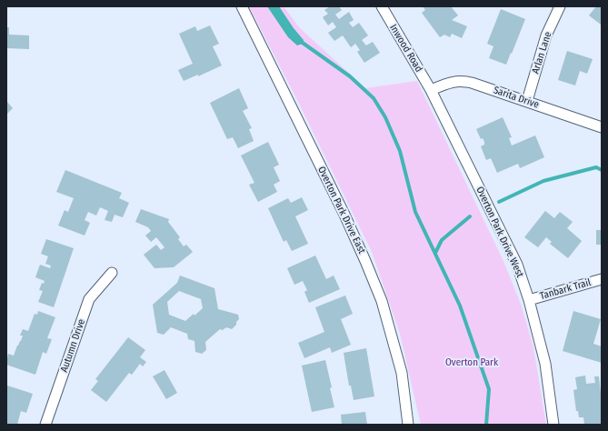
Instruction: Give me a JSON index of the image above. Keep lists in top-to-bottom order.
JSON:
{
  "streets": {
    "street": [
      "Inwood Road",
      "Arlan Lane",
      "Sarita Drive",
      "Overton Park Drive East",
      "Overton Park Drive West",
      "Tanbark Trail",
      "Autumn Drive"
    ]
  },
  "crossings": [
    ["Inwood Road", "Sarita Drive"],
    ["Inwood Road", "Overton Park Drive West"],
    ["Arlan Lane", "Sarita Drive"],
    ["Sarita Drive", "Overton Park Drive West"],
    ["Overton Park Drive West", "Tanbark Trail"]
  ],
  "parks": ["Overton Park"]
}
